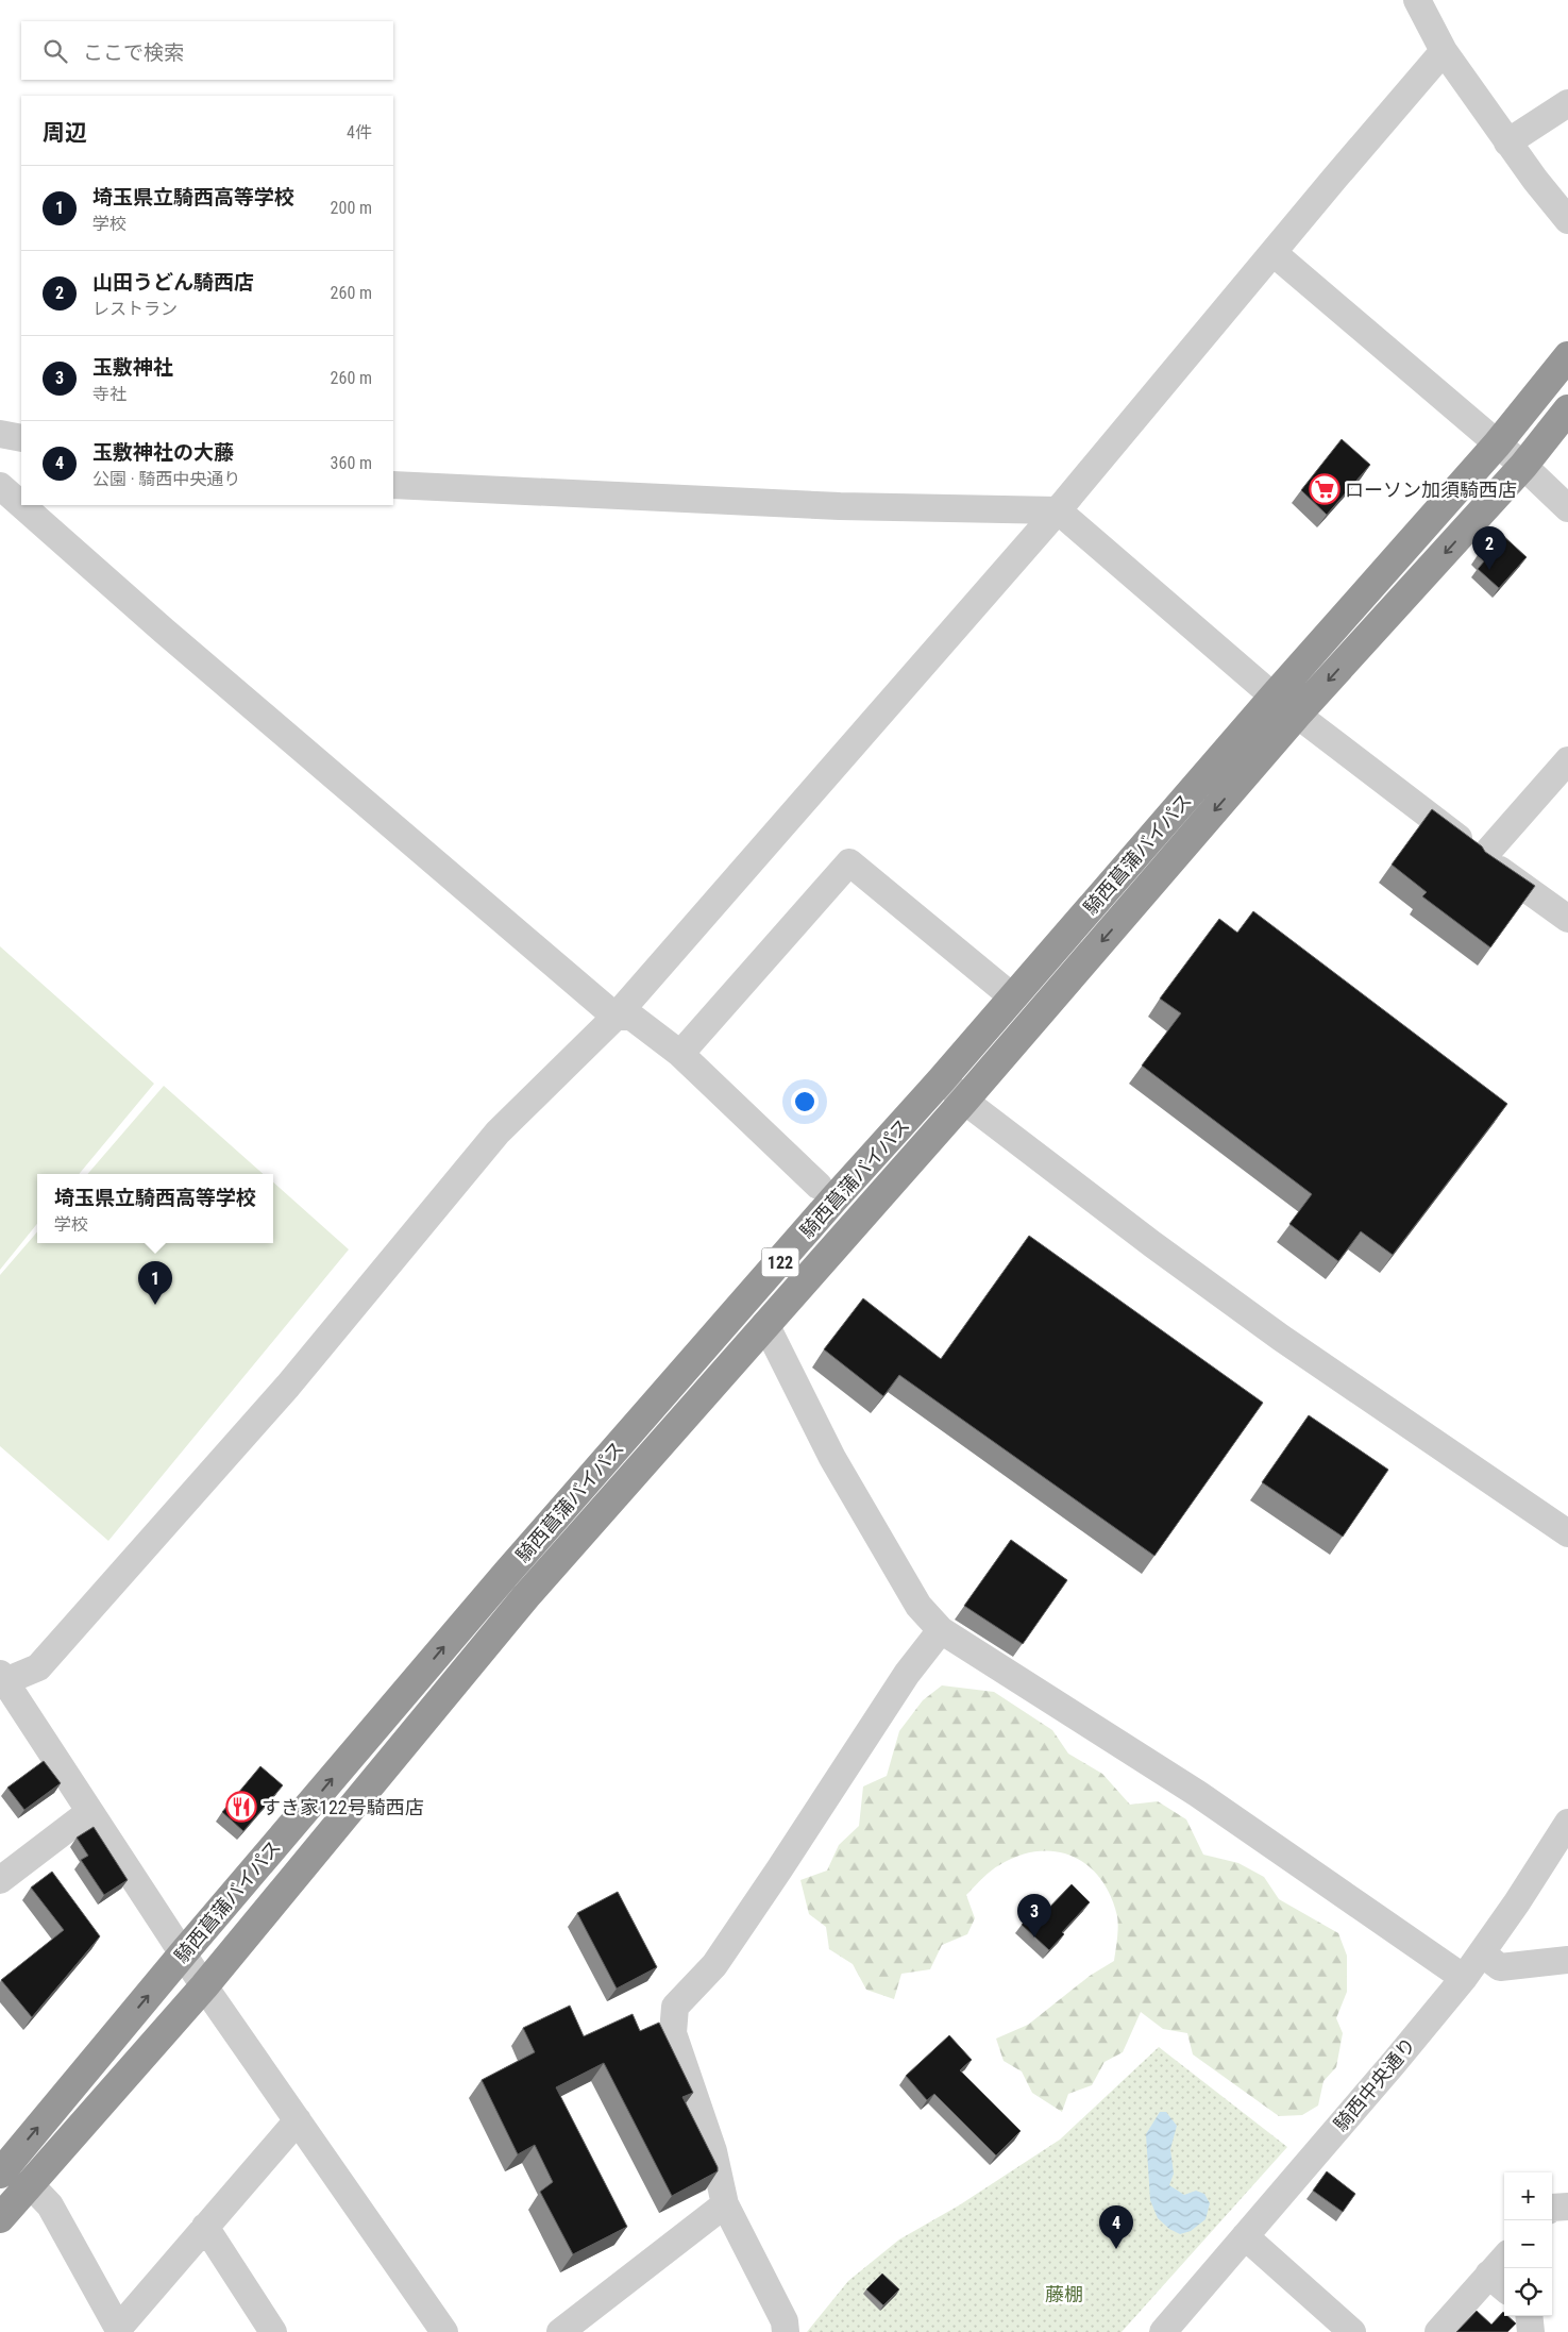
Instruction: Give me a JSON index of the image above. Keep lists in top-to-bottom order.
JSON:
{
  "streets": {
    "highway": ["騎西菖蒲バイパス", "122"],
    "street": ["騎西中央通り"]
  },
  "parks": ["藤棚"],
  "places": {
    "supermarket": ["ローソン加須騎西店"],
    "restaurant": ["すき家122号騎西店"]
  },
  "page": {
    "search": "ここで検索",
    "heading": ["周辺", "4件"],
    "list": [
      {
        "mark": "1",
        "name": "埼玉県立騎西高等学校",
        "note": "学校",
        "value": "200 m"
      },
      {
        "mark": "2",
        "name": "山田うどん騎西店",
        "note": "レストラン",
        "value": "260 m"
      },
      {
        "mark": "3",
        "name": "玉敷神社",
        "note": "寺社",
        "value": "260 m"
      },
      {
        "mark": "4",
        "name": "玉敷神社の大藤",
        "note": "公園 · 騎西中央通り",
        "value": "360 m"
      }
    ],
    "pins": [
      "2",
      "1",
      "3",
      "4"
    ],
    "popup": ["埼玉県立騎西高等学校", "学校"],
    "map_buttons": ["+", "−"]
  }
}
